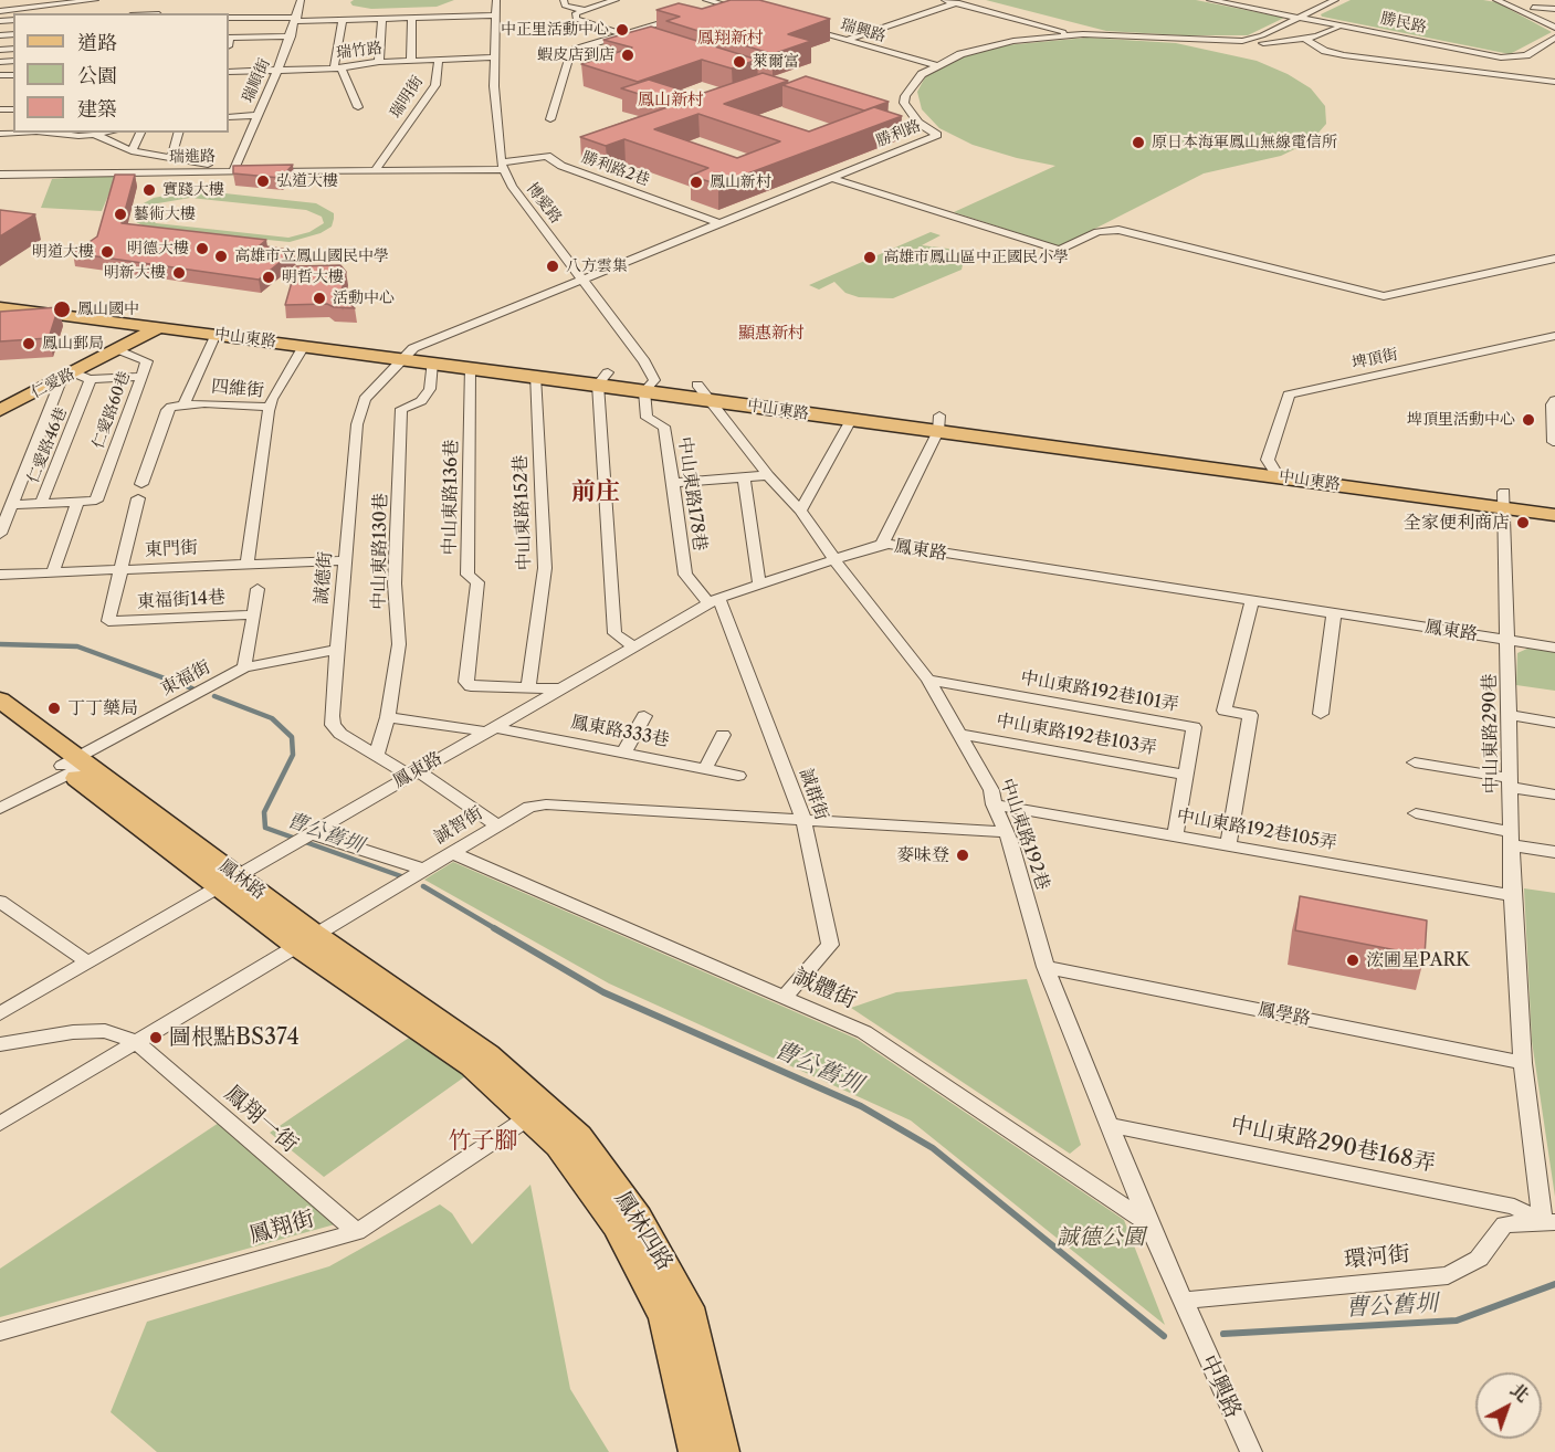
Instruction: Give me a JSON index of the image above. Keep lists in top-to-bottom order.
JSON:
{
  "streets": {
    "main road": [
      "中山東路",
      "仁愛路",
      "鳳林路",
      "鳳林四路"
    ],
    "street": [
      "勝民路",
      "瑞興路",
      "瑞竹路",
      "瑞順街",
      "瑞明街",
      "勝利路",
      "瑞進路",
      "勝利路2巷",
      "博愛路",
      "埤頂街",
      "四維街",
      "仁愛路60巷",
      "仁愛路46巷",
      "中山東路178巷",
      "中山東路136巷",
      "中山東路152巷",
      "東門街",
      "鳳東路",
      "中山東路130巷",
      "誠德街",
      "東福街14巷",
      "東福街",
      "中山東路192巷101弄",
      "鳳東路333巷",
      "中山東路290巷",
      "中山東路192巷103弄",
      "誠群街",
      "誠智街",
      "中山東路192巷105弄",
      "中山東路192巷",
      "誠體街",
      "鳳學路",
      "鳳翔一街",
      "中山東路290巷168弄",
      "鳳翔街",
      "環河街",
      "中興路"
    ]
  },
  "crossings": [
    ["勝民路", "勝利路"],
    ["瑞興路", "勝利路"],
    ["瑞竹路", "瑞順街"],
    ["瑞竹路", "瑞明街"],
    ["瑞竹路", "博愛路"],
    ["瑞順街", "瑞進路"],
    ["瑞明街", "瑞進路"],
    ["勝利路", "勝利路2巷"],
    ["勝利路", "博愛路"],
    ["勝利路", "中山東路"],
    ["勝利路", "誠德街"],
    ["瑞進路", "勝利路2巷"],
    ["瑞進路", "博愛路"],
    ["勝利路2巷", "博愛路"],
    ["博愛路", "中山東路"],
    ["博愛路", "中山東路178巷"],
    ["中山東路", "埤頂街"],
    ["中山東路", "仁愛路"],
    ["中山東路", "中山東路178巷"],
    ["中山東路", "中山東路136巷"],
    ["中山東路", "中山東路152巷"],
    ["中山東路", "中山東路130巷"],
    ["中山東路", "誠德街"],
    ["中山東路", "中山東路290巷"],
    ["中山東路", "中山東路192巷"],
    ["仁愛路", "仁愛路60巷"],
    ["四維街", "東門街"],
    ["中山東路178巷", "鳳東路"],
    ["中山東路178巷", "誠群街"],
    ["中山東路136巷", "中山東路152巷"],
    ["中山東路136巷", "鳳東路"],
    ["東門街", "誠德街"],
    ["東門街", "東福街14巷"],
    ["鳳東路", "誠德街"],
    ["鳳東路", "鳳東路333巷"],
    ["鳳東路", "中山東路290巷"],
    ["鳳東路", "誠群街"],
    ["鳳東路", "中山東路192巷"],
    ["鳳東路", "鳳林路"],
    ["中山東路130巷", "誠德街"],
    ["中山東路130巷", "鳳東路333巷"],
    ["誠德街", "東福街"],
    ["誠德街", "誠智街"],
    ["東福街", "鳳林路"],
    ["中山東路192巷101弄", "中山東路192巷103弄"],
    ["中山東路192巷101弄", "中山東路192巷105弄"],
    ["中山東路192巷101弄", "中山東路192巷"],
    ["中山東路290巷", "中山東路192巷105弄"],
    ["中山東路290巷", "鳳學路"],
    ["中山東路290巷", "中山東路290巷168弄"],
    ["中山東路290巷", "環河街"],
    ["中山東路192巷103弄", "中山東路192巷"],
    ["誠群街", "誠智街"],
    ["誠群街", "誠體街"],
    ["誠智街", "中山東路192巷"],
    ["誠智街", "鳳林路"],
    ["誠智街", "誠體街"],
    ["誠智街", "鳳翔一街"],
    ["中山東路192巷105弄", "中山東路192巷"],
    ["中山東路192巷", "誠體街"],
    ["中山東路192巷", "鳳學路"],
    ["中山東路192巷", "中山東路290巷168弄"],
    ["中山東路192巷", "環河街"],
    ["中山東路192巷", "中興路"],
    ["鳳林路", "鳳林四路"],
    ["鳳翔一街", "鳳翔街"],
    ["中山東路290巷168弄", "環河街"],
    ["鳳翔街", "鳳林四路"],
    ["環河街", "中興路"]
  ],
  "districts": [
    "鳳翔新村",
    "鳳山新村",
    "顯惠新村",
    "前庄",
    "竹子腳"
  ],
  "water": ["曹公舊圳"],
  "parks": ["誠德公園"],
  "places": [
    "中正里活動中心",
    "蝦皮店到店",
    "萊爾富",
    "原日本海軍鳳山無線電信所",
    "弘道大樓",
    "鳳山新村",
    "實踐大樓",
    "藝術大樓",
    "明德大樓",
    "明道大樓",
    "高雄市立鳳山國民中學",
    "高雄市鳳山區中正國民小學",
    "八方雲集",
    "明新大樓",
    "明哲大樓",
    "活動中心",
    "鳳山國中",
    "鳳山郵局",
    "埤頂里活動中心",
    "全家便利商店",
    "丁丁藥局",
    "麥味登",
    "浤圃星PARK",
    "圖根點BS374"
  ],
  "legend": ["道路", "公園", "建築"],
  "north": "top right"
}
